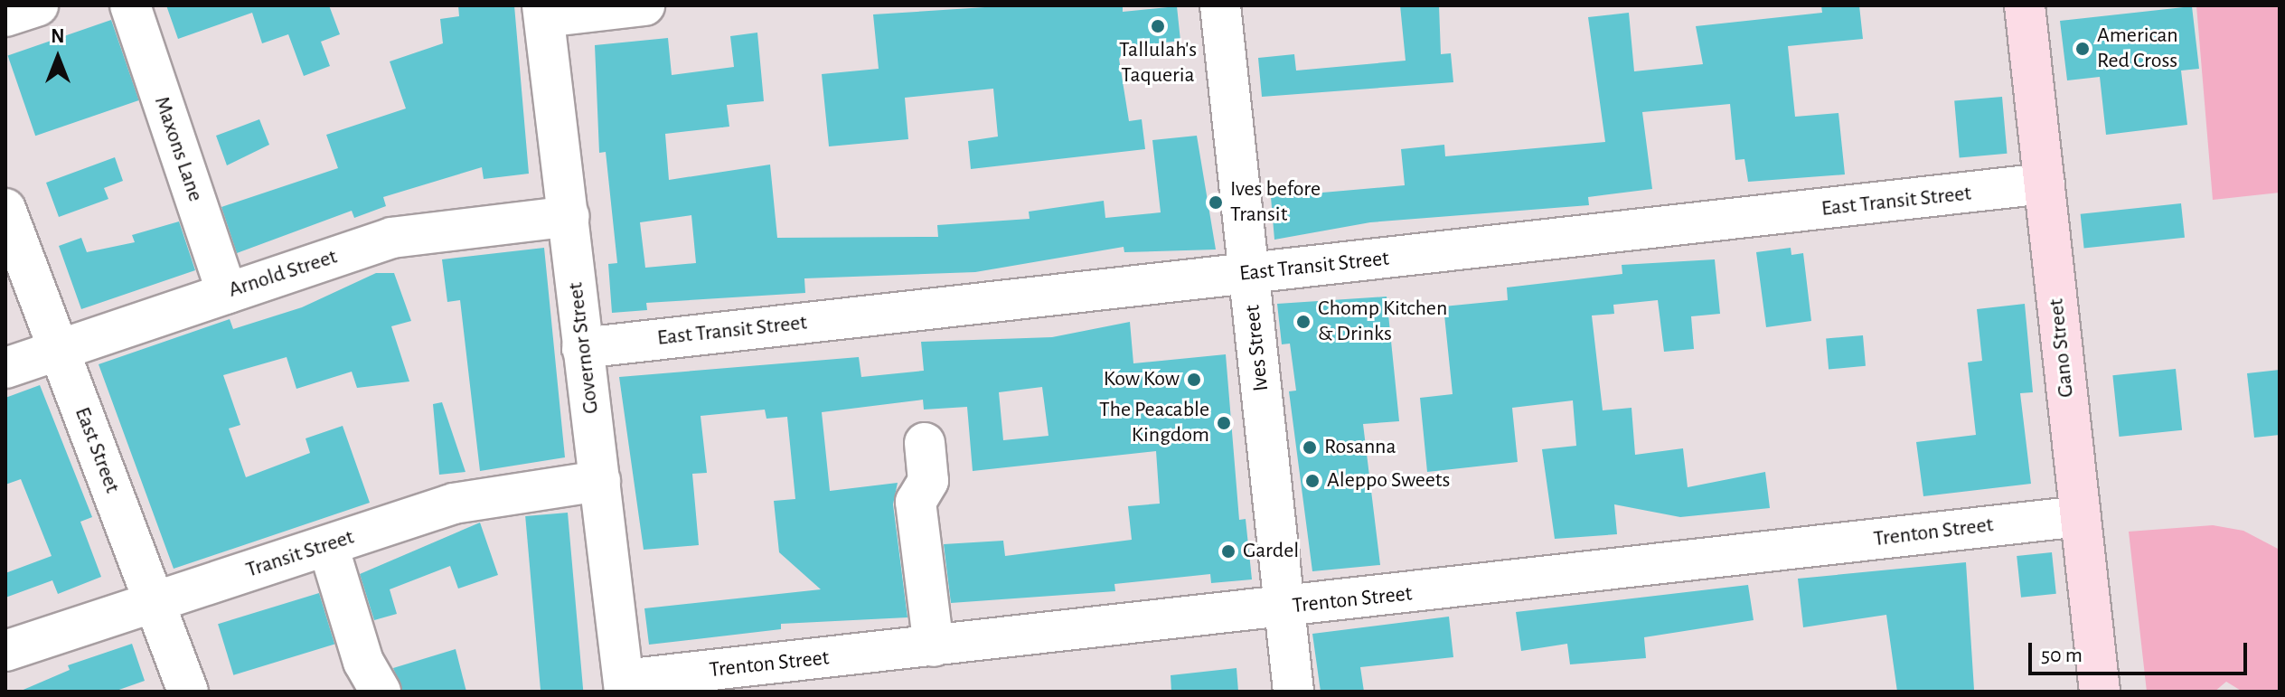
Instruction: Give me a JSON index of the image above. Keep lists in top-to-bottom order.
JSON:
{
  "streets": {
    "main road": ["Gano Street"],
    "street": [
      "Maxons Lane",
      "East Transit Street",
      "Arnold Street",
      "Governor Street",
      "Ives Street",
      "East Street",
      "Trenton Street",
      "Transit Street"
    ]
  },
  "crossings": [
    ["Maxons Lane", "Arnold Street"],
    ["East Transit Street", "Governor Street"],
    ["East Transit Street", "Ives Street"],
    ["East Transit Street", "Gano Street"],
    ["Arnold Street", "Governor Street"],
    ["Arnold Street", "East Street"],
    ["Governor Street", "Trenton Street"],
    ["Governor Street", "Transit Street"],
    ["Ives Street", "Trenton Street"],
    ["Gano Street", "Trenton Street"],
    ["East Street", "Transit Street"]
  ],
  "places": [
    "Tallulah's Taqueria",
    "American Red Cross",
    "Ives before Transit",
    "Chomp Kitchen & Drinks",
    "Kow Kow",
    "The Peacable Kingdom",
    "Rosanna",
    "Aleppo Sweets",
    "Gardel"
  ],
  "scale_bar": "50 m",
  "north": "top"
}
